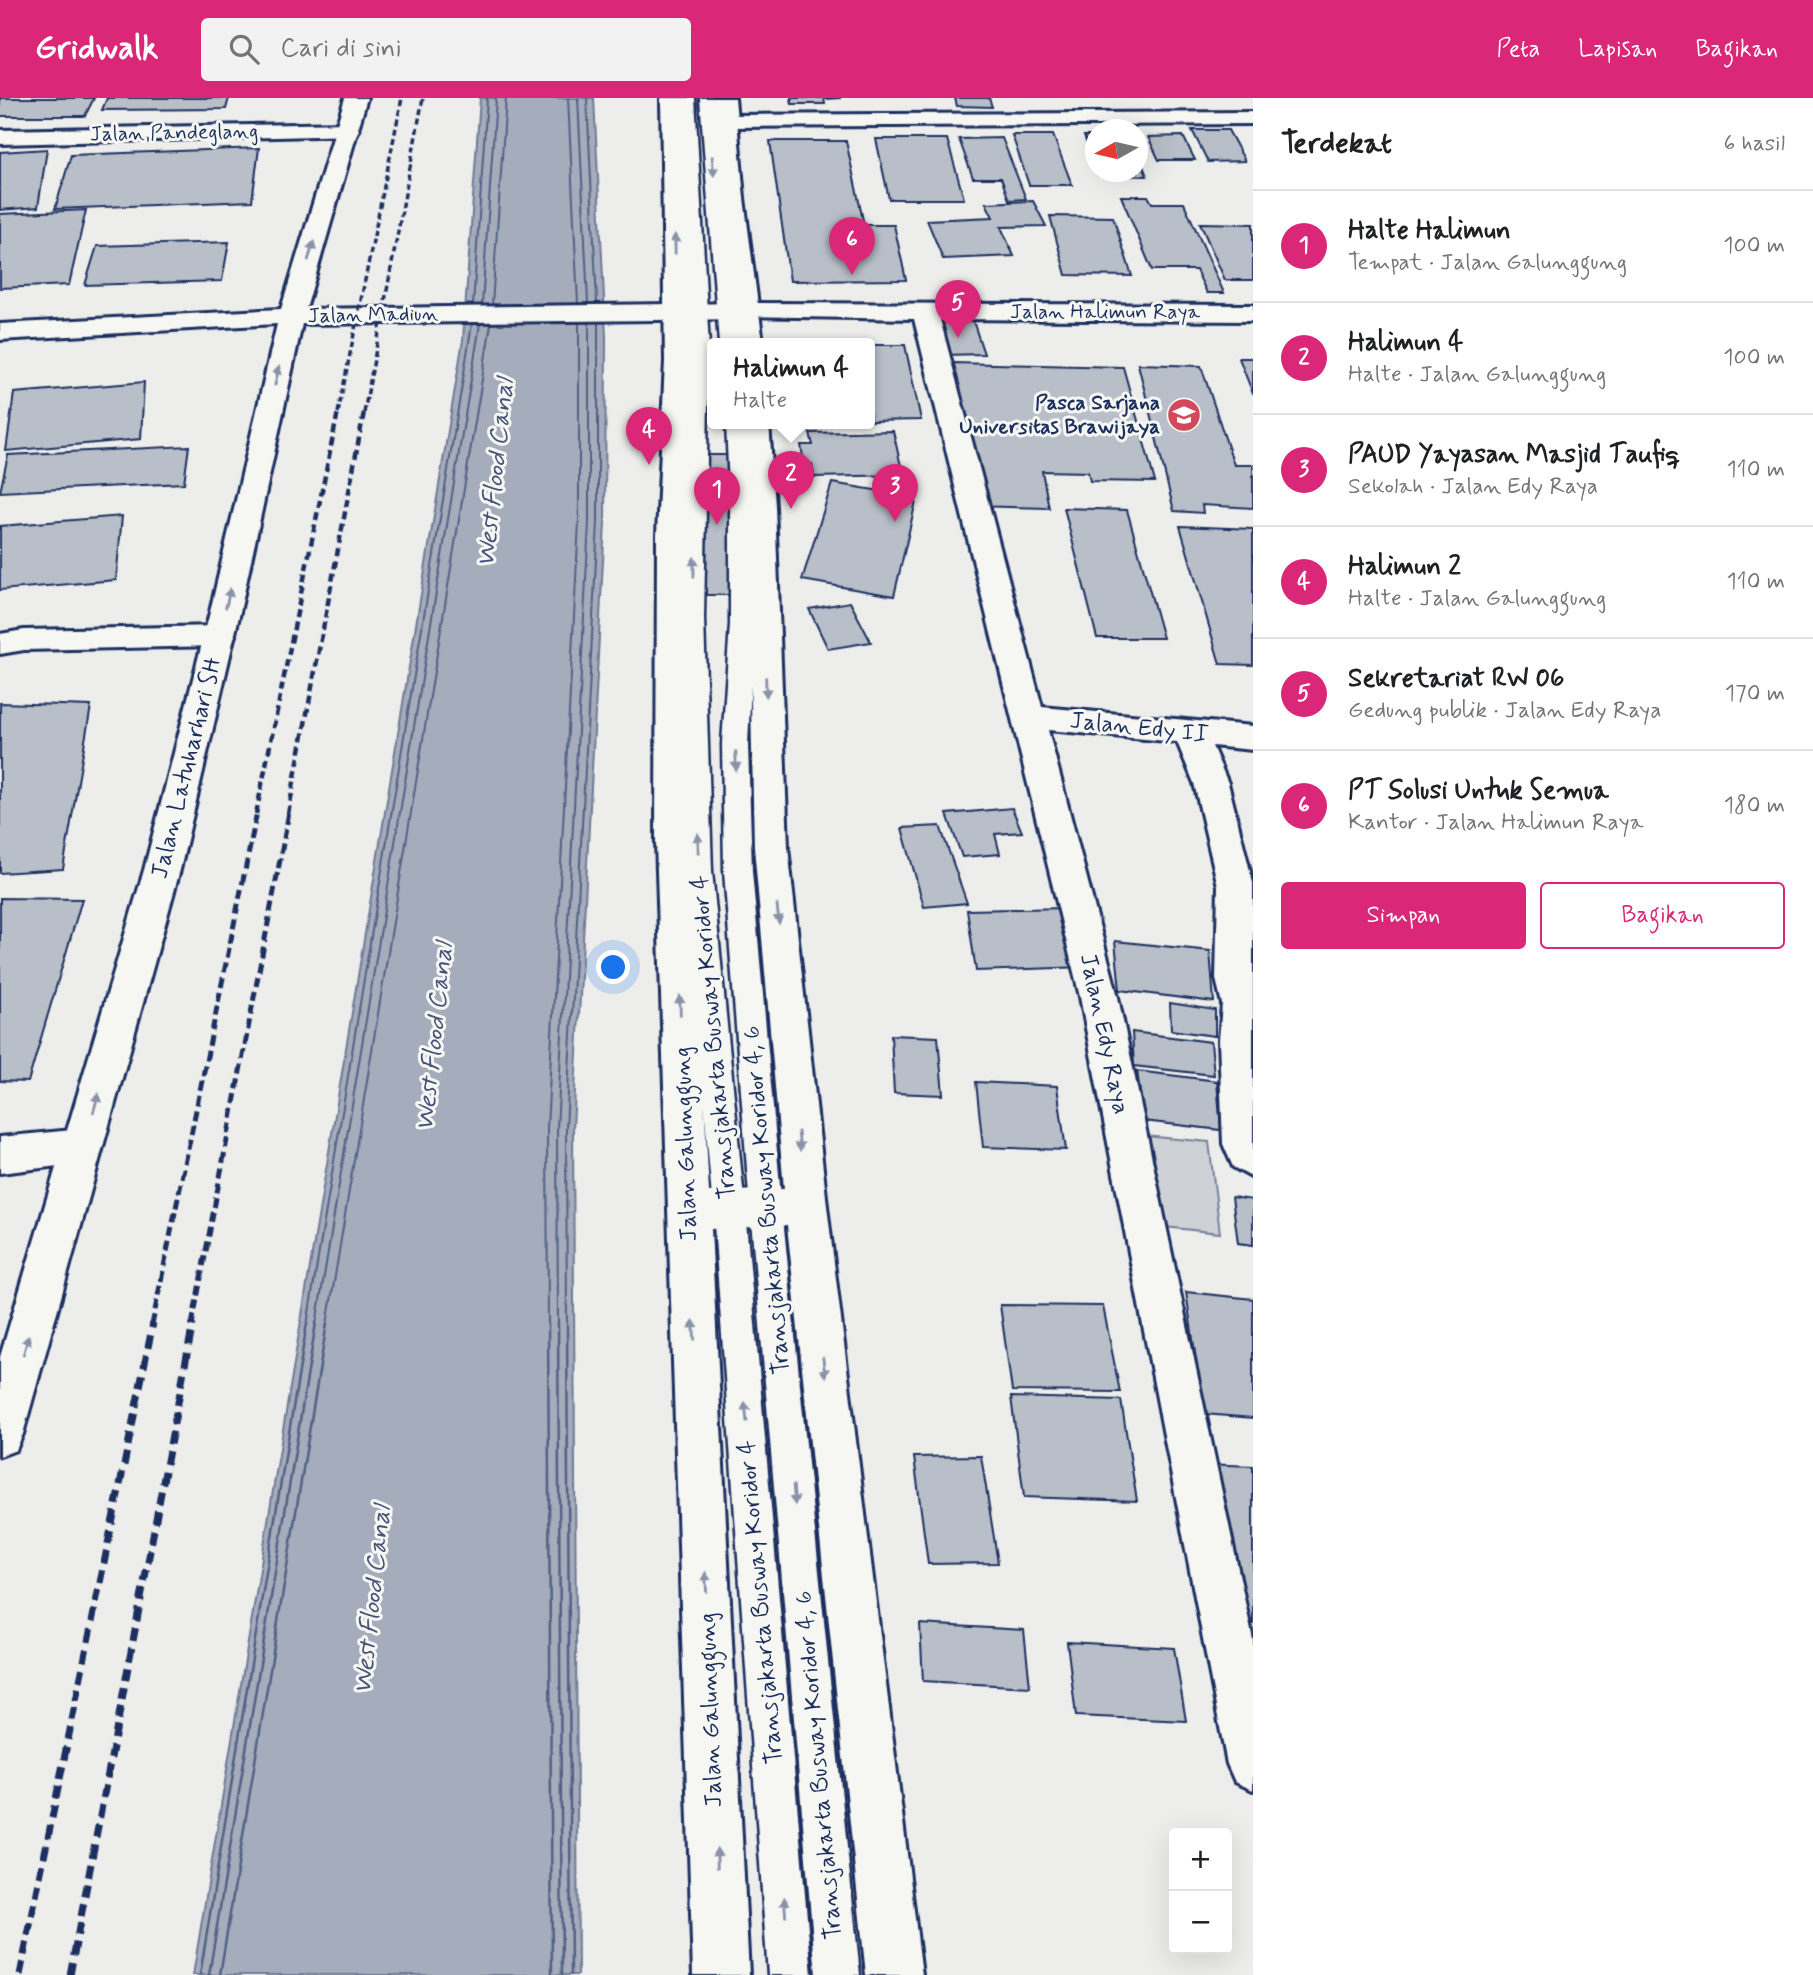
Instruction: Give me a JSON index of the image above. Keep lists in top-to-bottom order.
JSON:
{
  "streets": {
    "street": [
      "Jalan Pandeglang",
      "Jalan Halimun Raya",
      "Jalan Madiun",
      "Jalan Edy II",
      "Jalan Latuharhari SH",
      "Jalan Edy Raya",
      "Jalan Galunggung"
    ],
    "lane": ["Transjakarta Busway Koridor 4", "Transjakarta Busway Koridor 4, 6"]
  },
  "crossings": [
    ["Jalan Pandeglang", "Jalan Latuharhari SH"],
    ["Jalan Halimun Raya", "Jalan Madiun"],
    ["Jalan Halimun Raya", "Jalan Edy Raya"],
    ["Jalan Halimun Raya", "Transjakarta Busway Koridor 4"],
    ["Jalan Halimun Raya", "Jalan Galunggung"],
    ["Jalan Madiun", "Jalan Latuharhari SH"],
    ["Jalan Madiun", "Transjakarta Busway Koridor 4"],
    ["Jalan Madiun", "Jalan Galunggung"],
    ["Jalan Edy II", "Jalan Edy Raya"],
    ["Transjakarta Busway Koridor 4", "Jalan Galunggung"],
    ["Transjakarta Busway Koridor 4", "Transjakarta Busway Koridor 4, 6"]
  ],
  "one_way": ["Jalan Latuharhari SH", "Transjakarta Busway Koridor 4, 6"],
  "water": ["West Flood Canal"],
  "places": {
    "school or university": ["Pasca Sarjana Universitas Brawijaya"]
  },
  "north": "left",
  "page": {
    "header": "Gridwalk",
    "search": "Cari di sini",
    "nav": ["Peta", "Lapisan", "Bagikan"],
    "heading": ["Terdekat", "6 hasil"],
    "list": [
      {
        "mark": "1",
        "name": "Halte Halimun",
        "note": "Tempat · Jalan Galunggung",
        "value": "100 m"
      },
      {
        "mark": "2",
        "name": "Halimun 4",
        "note": "Halte · Jalan Galunggung",
        "value": "100 m"
      },
      {
        "mark": "3",
        "name": "PAUD Yayasan Masjid Taufiq",
        "note": "Sekolah · Jalan Edy Raya",
        "value": "110 m"
      },
      {
        "mark": "4",
        "name": "Halimun 2",
        "note": "Halte · Jalan Galunggung",
        "value": "110 m"
      },
      {
        "mark": "5",
        "name": "Sekretariat RW 06",
        "note": "Gedung publik · Jalan Edy Raya",
        "value": "170 m"
      },
      {
        "mark": "6",
        "name": "PT Solusi Untuk Semua",
        "note": "Kantor · Jalan Halimun Raya",
        "value": "180 m"
      }
    ],
    "pins": [
      "6",
      "5",
      "4",
      "2",
      "3",
      "1"
    ],
    "popup": ["Halimun 4", "Halte"],
    "buttons": ["Simpan", "Bagikan"],
    "map_buttons": ["+", "−"]
  }
}
